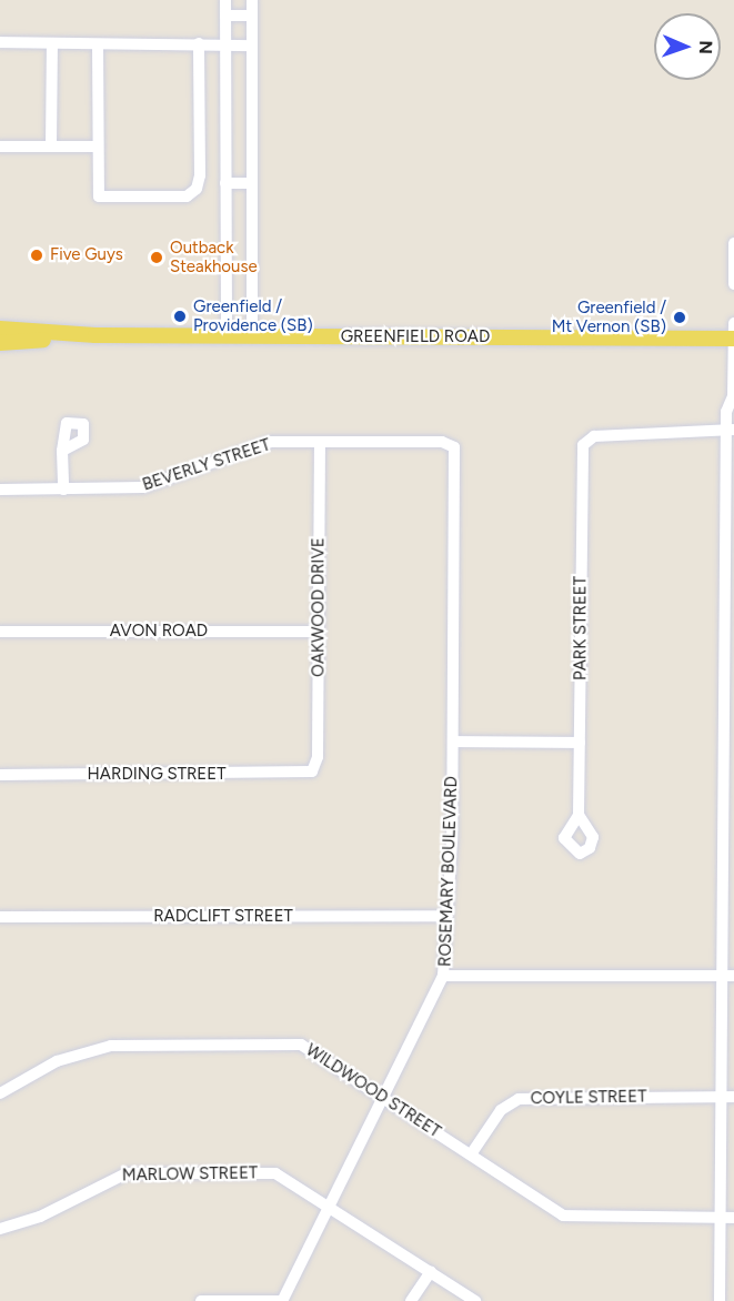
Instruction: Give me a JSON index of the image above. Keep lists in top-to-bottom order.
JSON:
{
  "streets": {
    "main road": ["GREENFIELD ROAD"],
    "street": [
      "BEVERLY STREET",
      "OAKWOOD DRIVE",
      "PARK STREET",
      "AVON ROAD",
      "HARDING STREET",
      "ROSEMARY BOULEVARD",
      "RADCLIFT STREET",
      "WILDWOOD STREET",
      "COYLE STREET",
      "MARLOW STREET"
    ]
  },
  "crossings": [
    ["BEVERLY STREET", "OAKWOOD DRIVE"],
    ["BEVERLY STREET", "ROSEMARY BOULEVARD"],
    ["OAKWOOD DRIVE", "AVON ROAD"],
    ["OAKWOOD DRIVE", "HARDING STREET"],
    ["ROSEMARY BOULEVARD", "RADCLIFT STREET"],
    ["ROSEMARY BOULEVARD", "WILDWOOD STREET"],
    ["ROSEMARY BOULEVARD", "MARLOW STREET"],
    ["WILDWOOD STREET", "COYLE STREET"]
  ],
  "places": [
    "Five Guys",
    "Outback Steakhouse",
    "Greenfield / Providence (SB)",
    "Greenfield / Mt Vernon (SB)"
  ],
  "north": "right"
}
